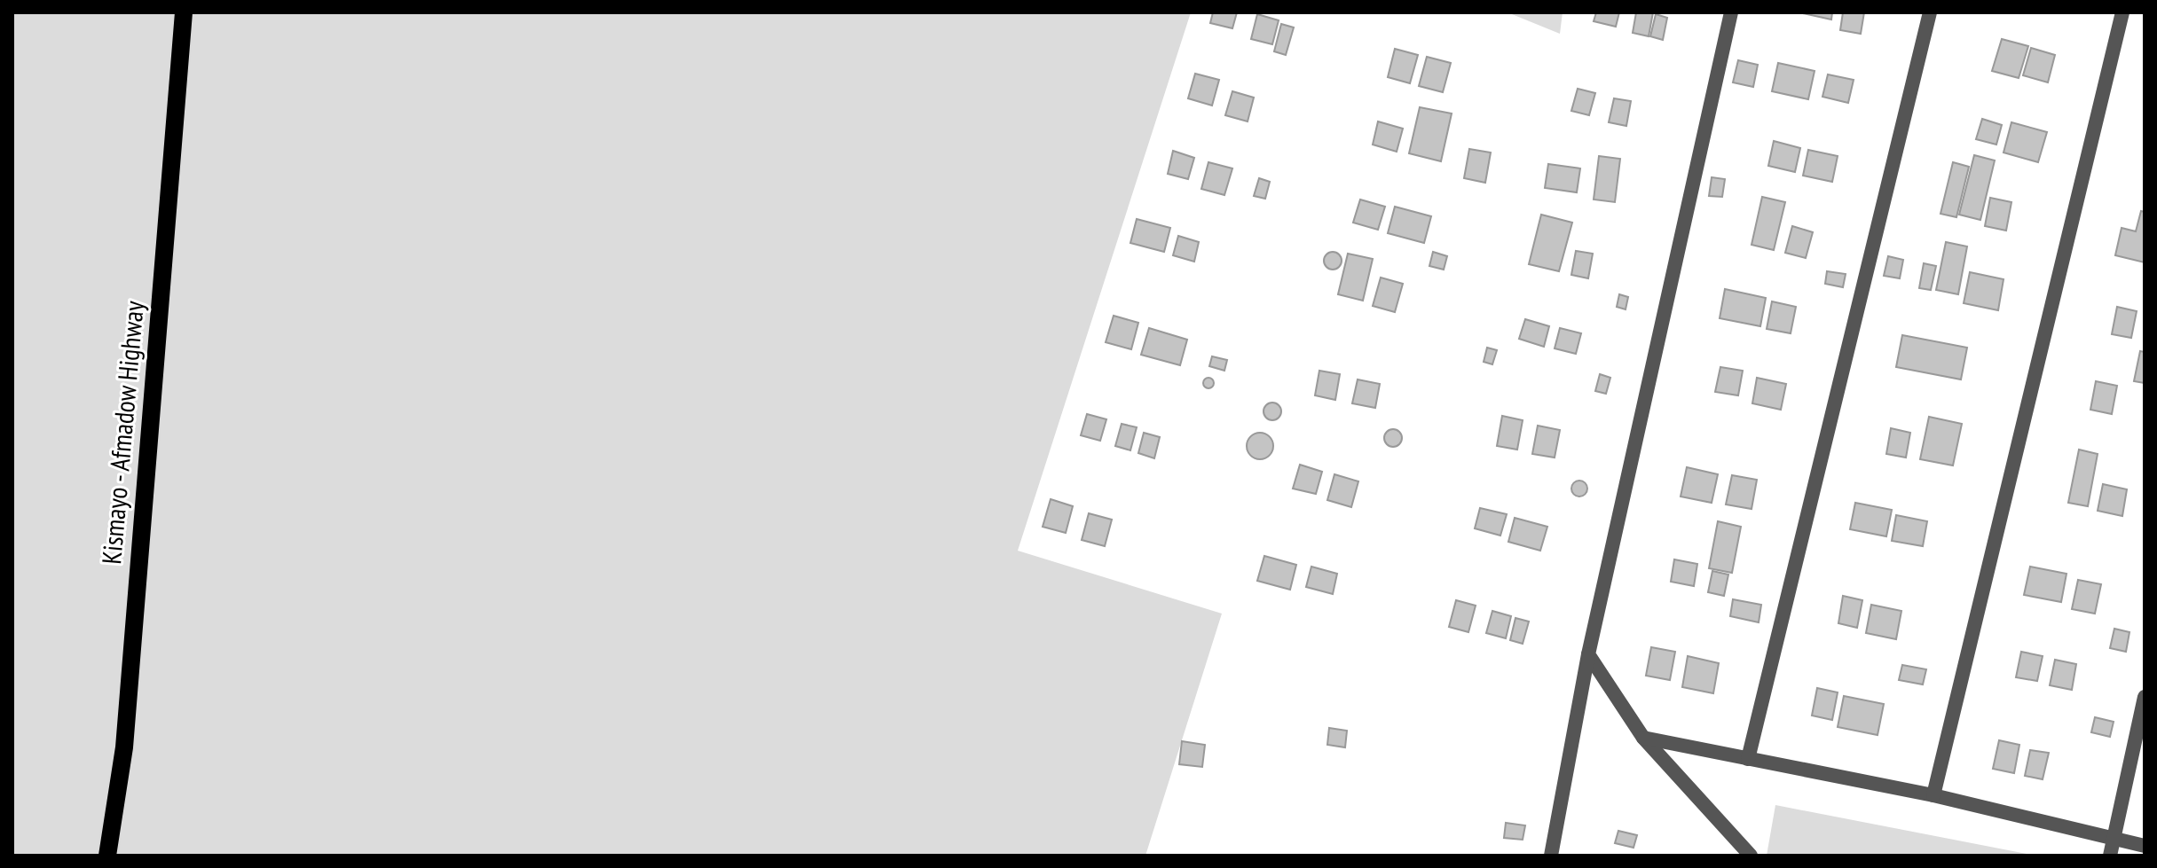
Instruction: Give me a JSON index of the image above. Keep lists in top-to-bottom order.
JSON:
{
  "streets": {
    "main road": ["Kismayo - Afmadow Highway"]
  }
}
